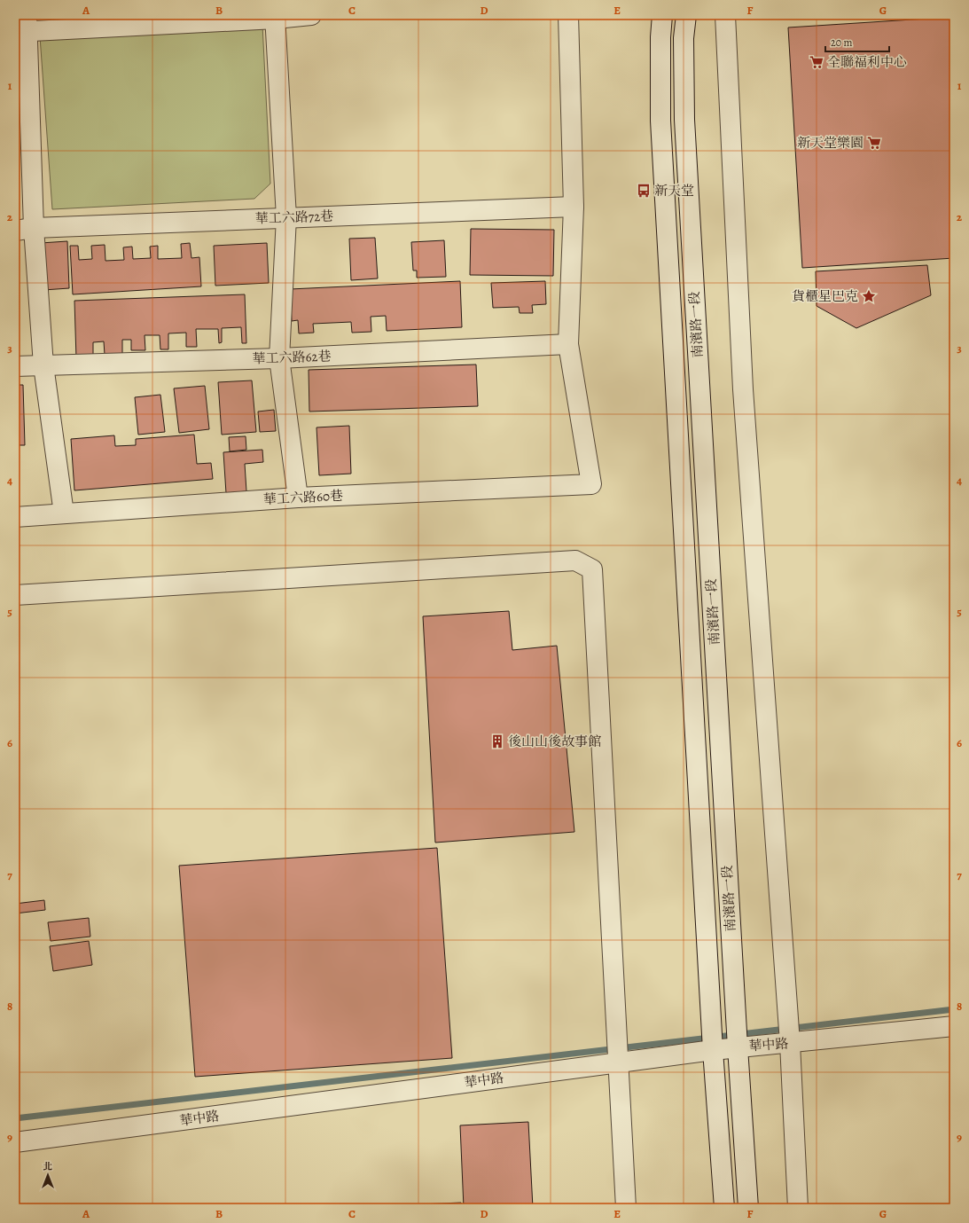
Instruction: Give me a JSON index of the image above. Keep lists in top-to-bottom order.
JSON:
{
  "streets": {
    "street": [
      "華工六路72巷",
      "南濱路一段",
      "華工六路62巷",
      "華工六路60巷",
      "華中路"
    ]
  },
  "crossings": [
    ["南濱路一段", "華中路"],
    ["華工六路62巷", "華工六路60巷"]
  ],
  "places": {
    "supermarket": ["全聯福利中心", "新天堂樂園"],
    "bus stop": ["新天堂"],
    "place": ["貨櫃星巴克"],
    "building": ["後山山後故事館"]
  },
  "scale_bar": "20 m",
  "north": "top",
  "grid": {
    "columns": [
      "A",
      "B",
      "C",
      "D",
      "E",
      "F",
      "G"
    ],
    "rows": [
      "1",
      "2",
      "3",
      "4",
      "5",
      "6",
      "7",
      "8",
      "9"
    ]
  }
}
